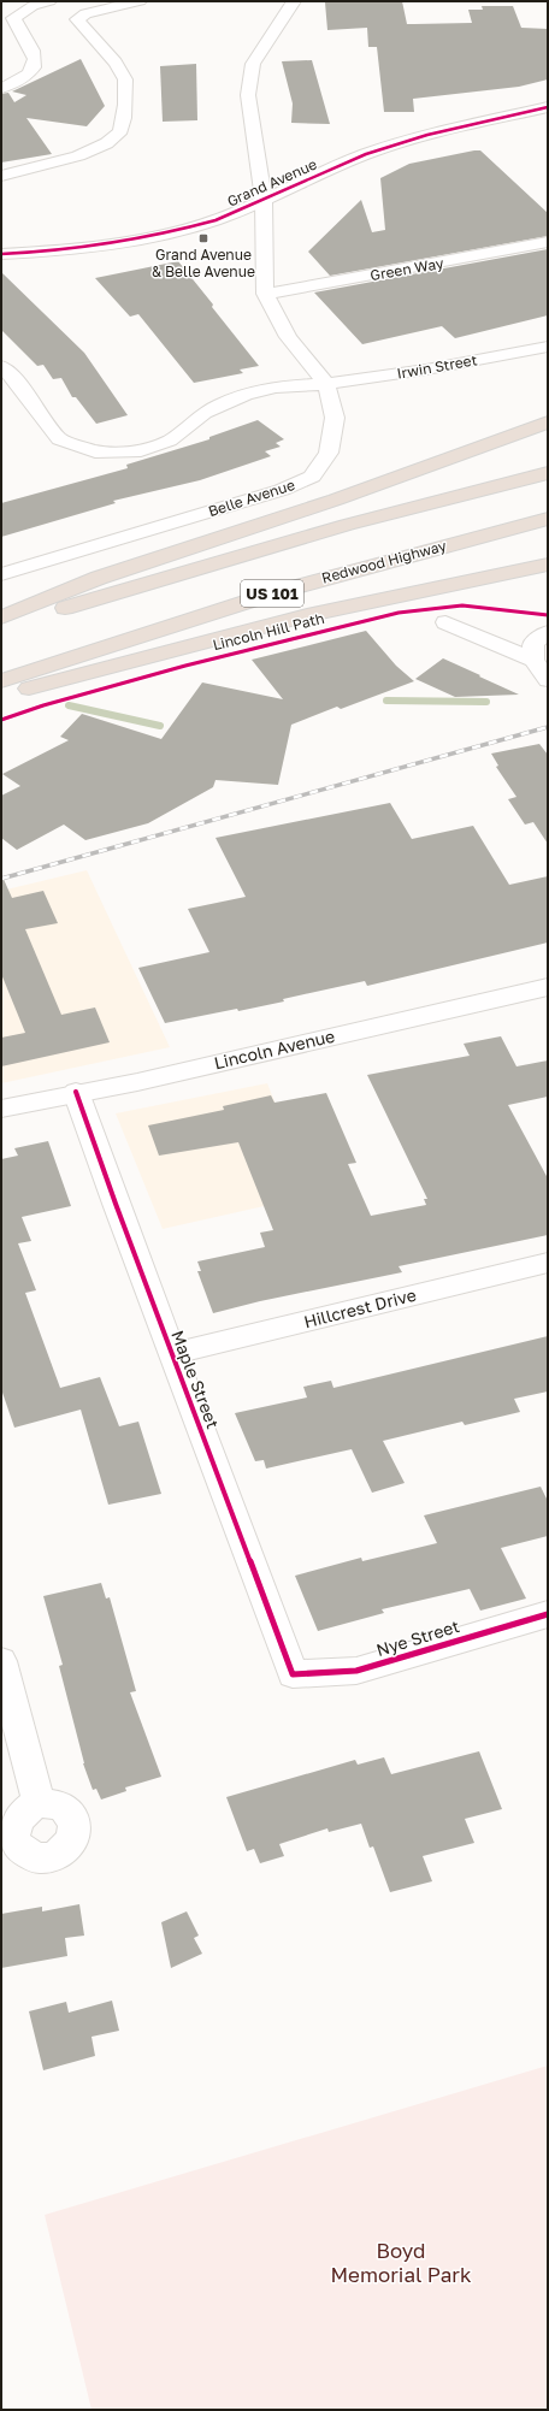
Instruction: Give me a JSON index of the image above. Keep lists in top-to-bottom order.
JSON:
{
  "streets": {
    "highway": ["Redwood Highway", "US 101"],
    "street": [
      "Grand Avenue",
      "Green Way",
      "Irwin Street",
      "Belle Avenue",
      "Lincoln Avenue",
      "Hillcrest Drive",
      "Maple Street",
      "Nye Street"
    ],
    "cycle path": ["Lincoln Hill Path"]
  },
  "crossings": [
    ["Grand Avenue", "Belle Avenue"],
    ["Green Way", "Belle Avenue"],
    ["Irwin Street", "Belle Avenue"],
    ["Lincoln Avenue", "Maple Street"],
    ["Hillcrest Drive", "Maple Street"],
    ["Maple Street", "Nye Street"]
  ],
  "parks": ["Boyd Memorial Park"],
  "places": {
    "transit": ["Grand Avenue & Belle Avenue"]
  }
}
